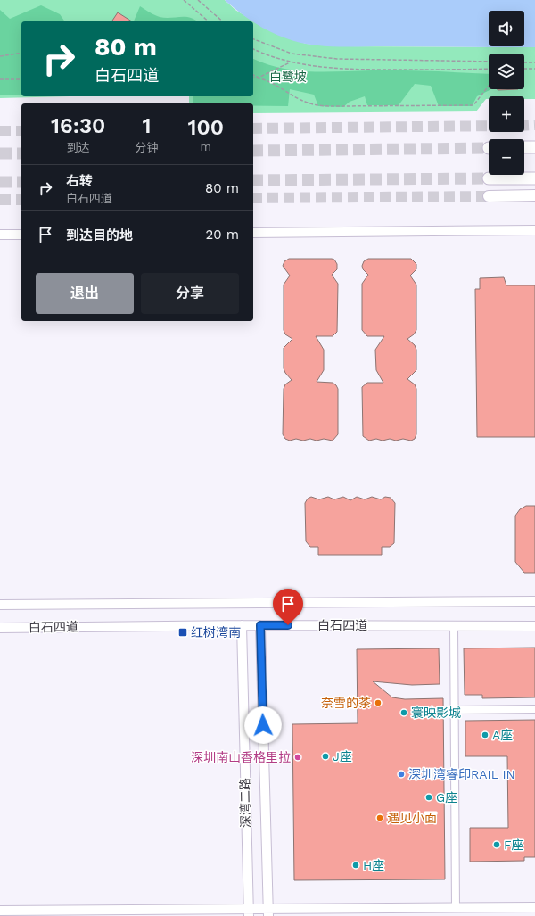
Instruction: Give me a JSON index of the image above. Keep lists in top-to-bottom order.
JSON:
{
  "streets": {
    "street": ["白石四道", "深湾二路"]
  },
  "crossings": [
    ["白石四道", "深湾二路"]
  ],
  "parks": ["白鹭坡"],
  "places": {
    "transit": ["红树湾南"],
    "other": [
      "奈雪的茶",
      "寰映影城",
      "A座",
      "J座",
      "深圳南山香格里拉",
      "深圳湾睿印RAIL IN",
      "G座",
      "遇见小面",
      "F座",
      "H座"
    ]
  },
  "page": {
    "map_buttons": ["+", "−"],
    "turn": ["80 m", "白石四道"],
    "eta": [
      "16:30",
      "到达",
      "1",
      "分钟",
      "100",
      "m"
    ],
    "list": [
      {
        "name": "右转",
        "note": "白石四道",
        "value": "80 m"
      },
      {
        "name": "到达目的地",
        "value": "20 m"
      }
    ],
    "buttons": ["退出", "分享"]
  }
}
